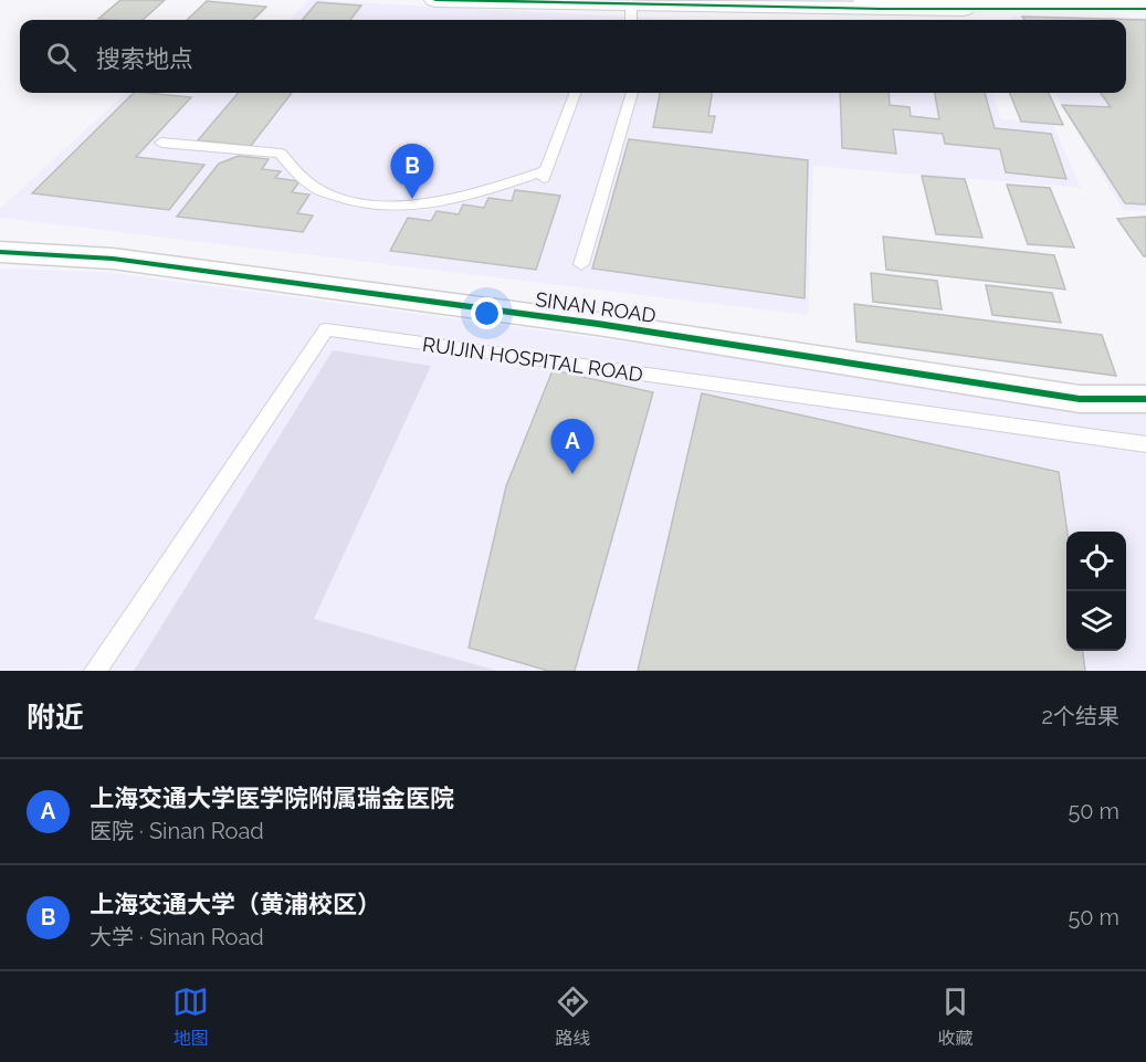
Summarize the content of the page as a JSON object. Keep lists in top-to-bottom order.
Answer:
{
  "streets": {
    "street": ["SINAN ROAD"],
    "lane": ["RUIJIN HOSPITAL ROAD"]
  },
  "page": {
    "search": "搜索地点",
    "pins": ["B", "A"],
    "heading": ["附近", "2个结果"],
    "list": [
      {
        "mark": "A",
        "name": "上海交通大学医学院附属瑞金医院",
        "note": "医院 · Sinan Road",
        "value": "50 m"
      },
      {
        "mark": "B",
        "name": "上海交通大学（黄浦校区）",
        "note": "大学 · Sinan Road",
        "value": "50 m"
      }
    ],
    "nav": ["地图", "路线", "收藏"]
  }
}
